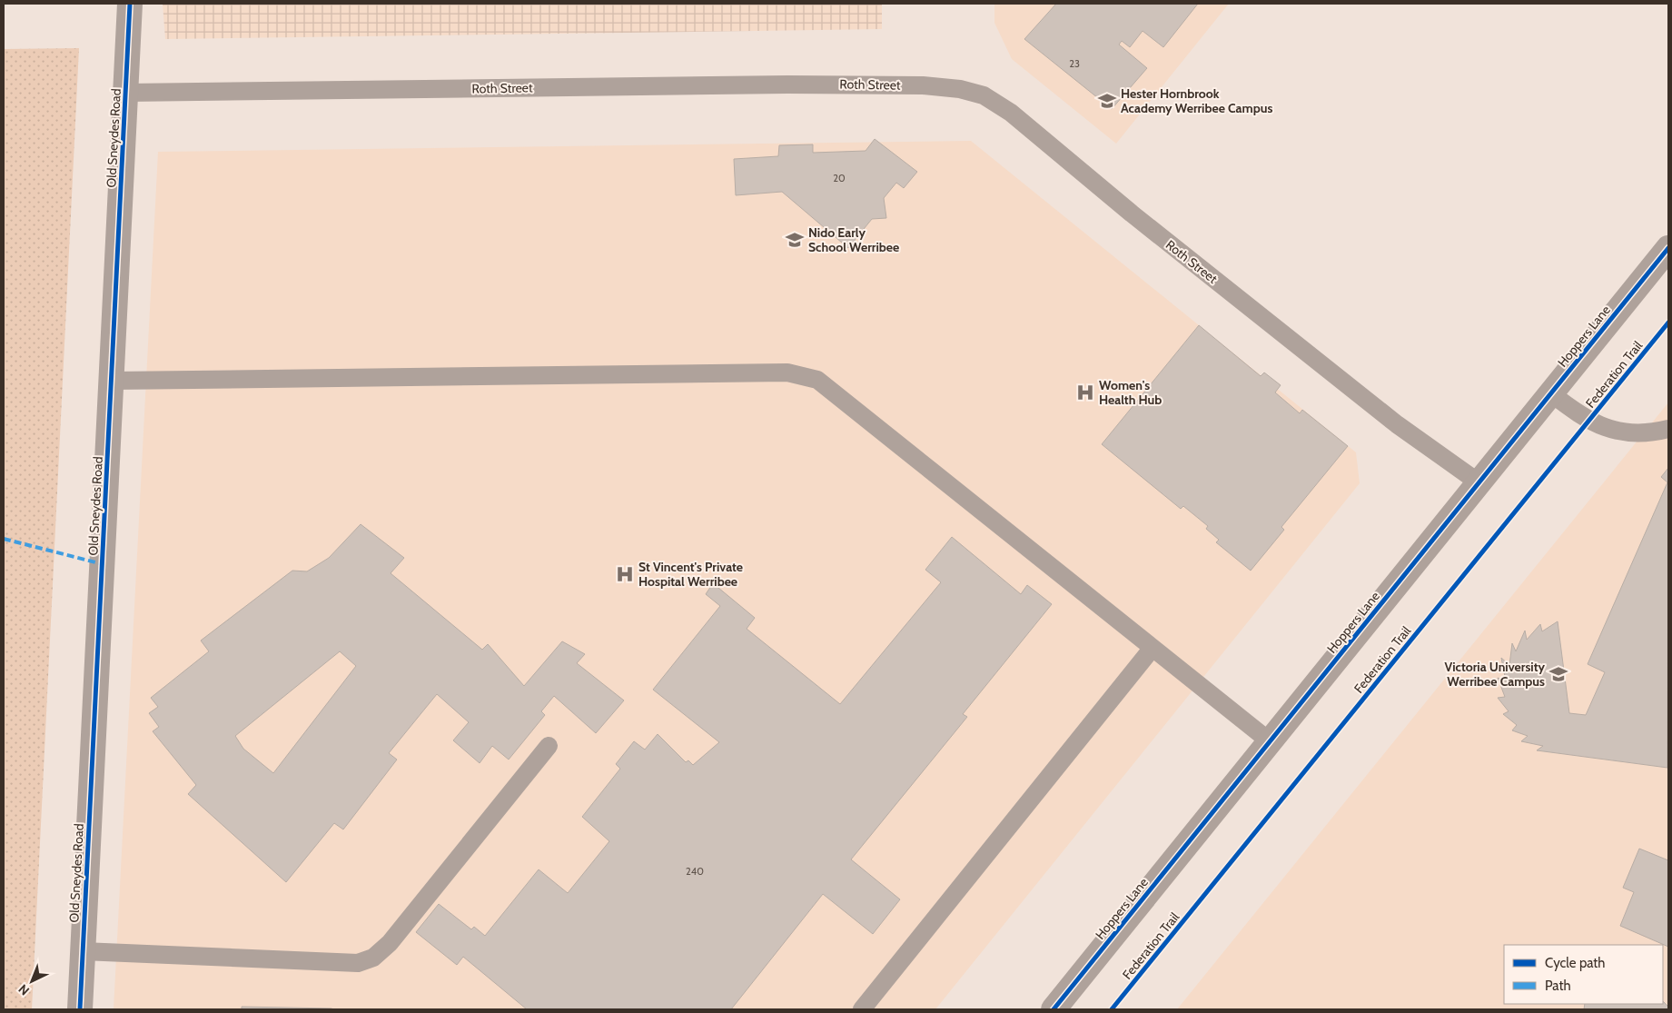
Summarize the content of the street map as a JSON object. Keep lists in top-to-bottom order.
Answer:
{
  "streets": {
    "street": ["Old Sneydes Road", "Hoppers Lane"],
    "lane": ["Roth Street"],
    "cycle path": ["Federation Trail"]
  },
  "crossings": [
    ["Roth Street", "Old Sneydes Road"],
    ["Roth Street", "Hoppers Lane"]
  ],
  "places": {
    "school or university": ["Hester Hornbrook Academy Werribee Campus", "Nido Early School Werribee", "Victoria University Werribee Campus"],
    "hospital": ["Women's Health Hub", "St Vincent's Private Hospital Werribee"]
  },
  "house_numbers": ["23", "20", "240"],
  "legend": ["Cycle path", "Path"],
  "north": "bottom left"
}
